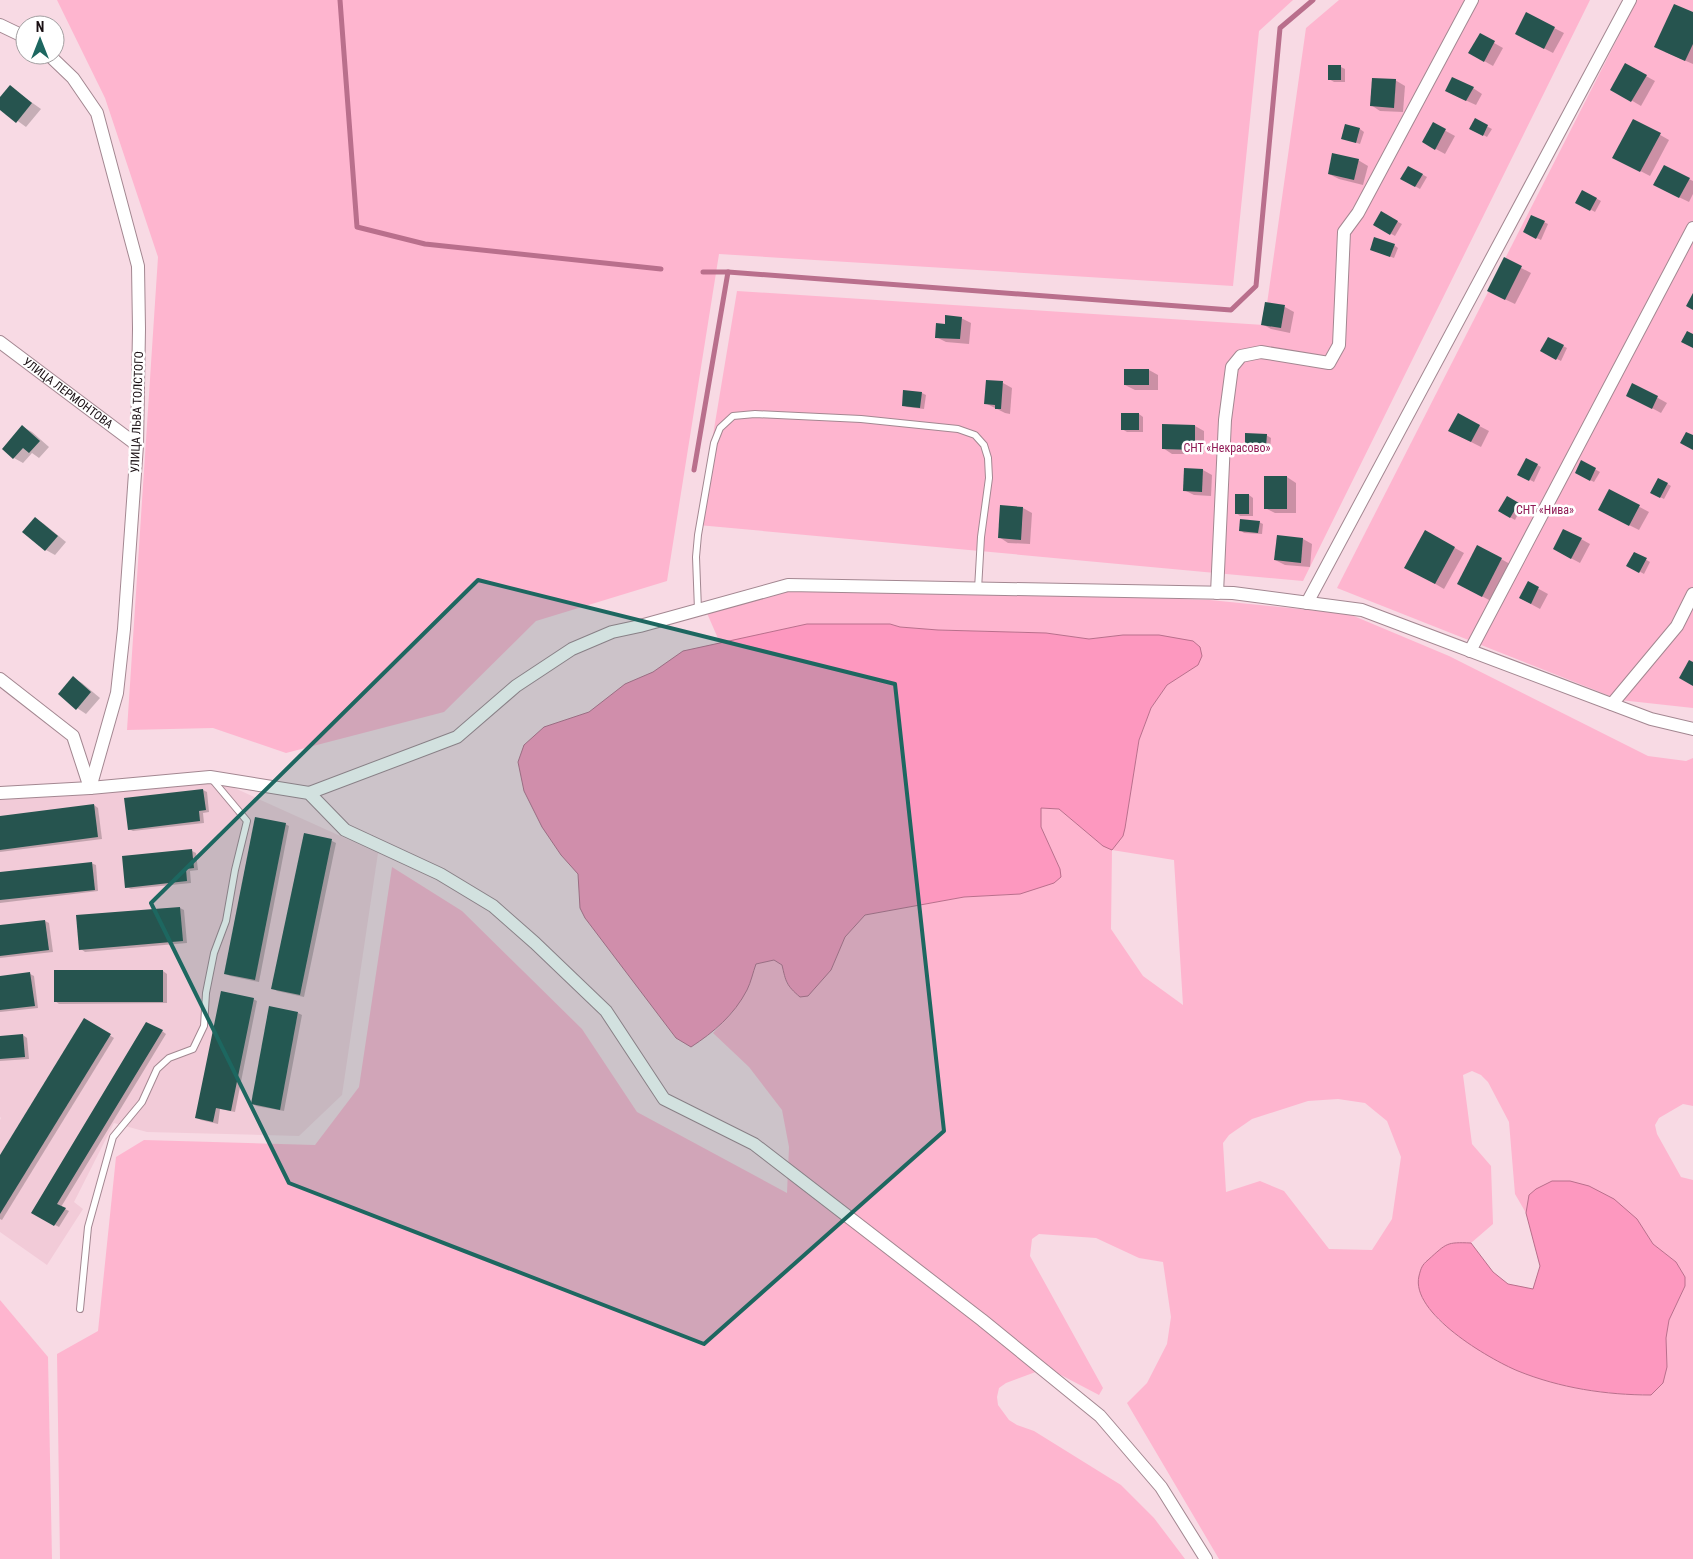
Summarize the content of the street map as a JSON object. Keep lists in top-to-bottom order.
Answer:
{
  "streets": {
    "street": ["УЛИЦА ЛЕРМОНТОВА", "УЛИЦА ЛЬВА ТОЛСТОГО"]
  },
  "crossings": [
    ["УЛИЦА ЛЕРМОНТОВА", "УЛИЦА ЛЬВА ТОЛСТОГО"]
  ],
  "parks": ["СНТ «Некрасово»", "СНТ «Нива»"],
  "north": "top"
}
